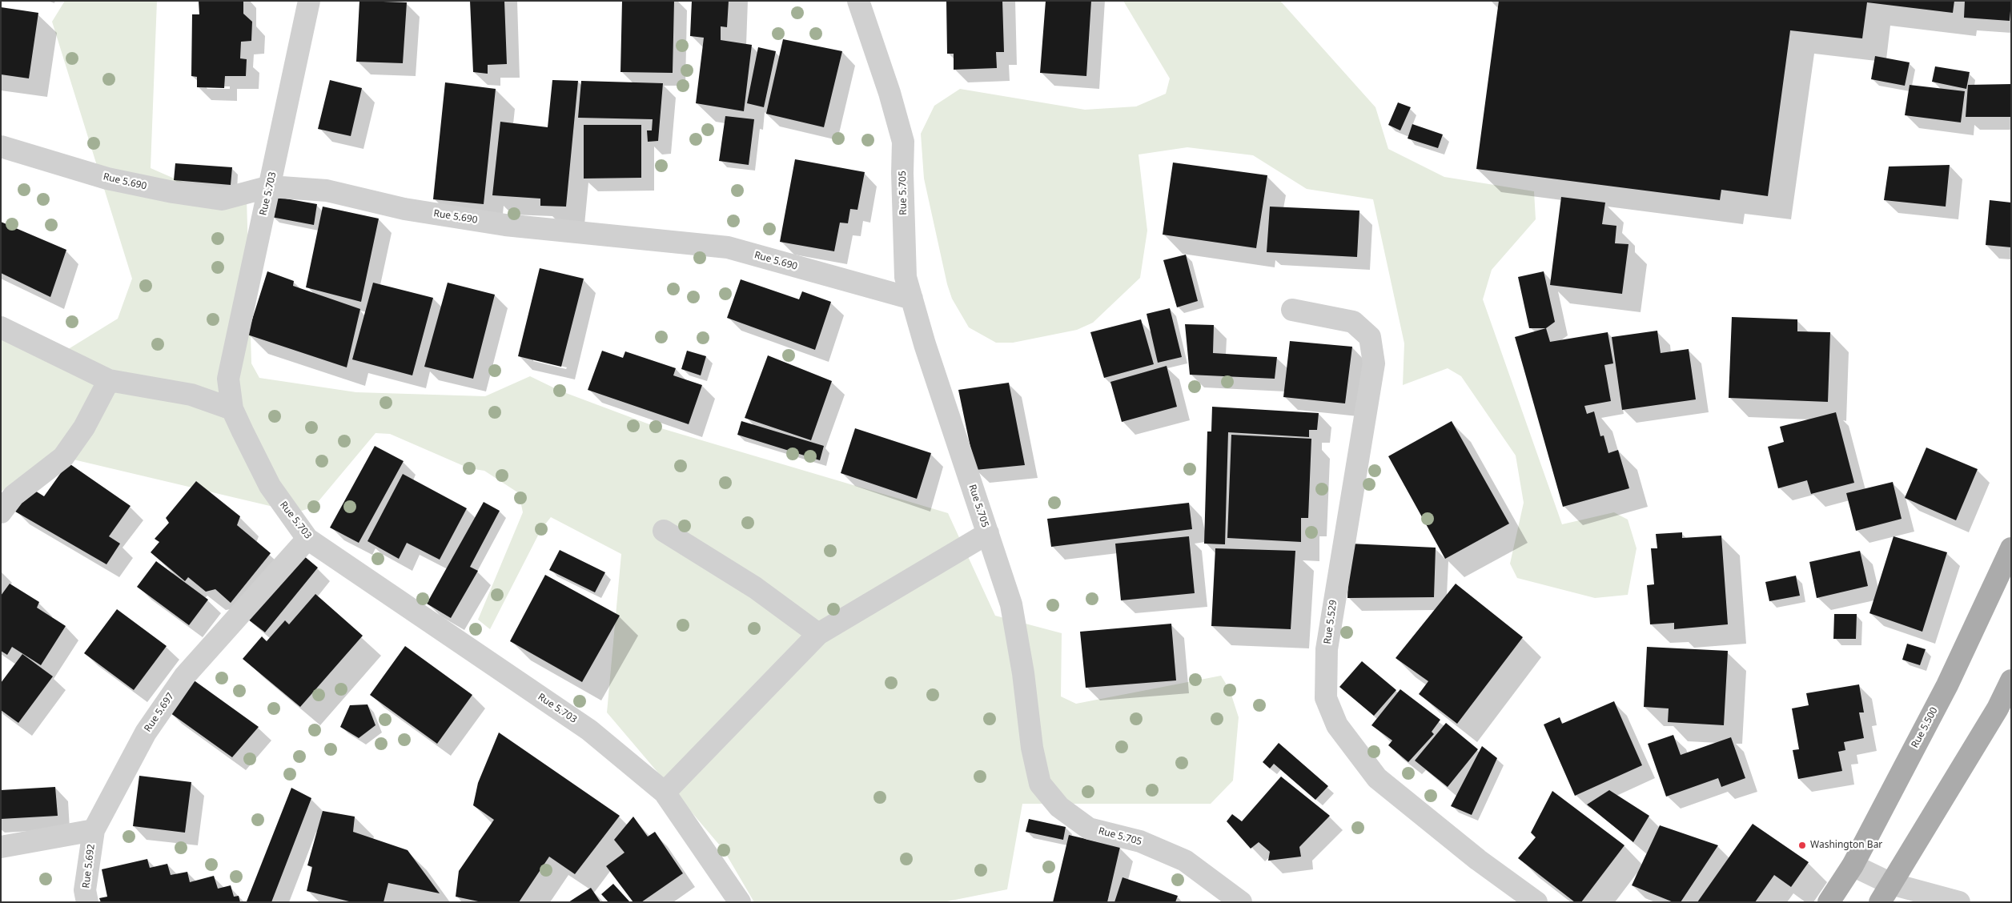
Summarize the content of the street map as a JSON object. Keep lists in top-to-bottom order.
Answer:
{
  "streets": {
    "main road": ["Rue 5.500"],
    "street": [
      "Rue 5.690",
      "Rue 5.705",
      "Rue 5.703",
      "Rue 5.529",
      "Rue 5.697",
      "Rue 5.692"
    ]
  },
  "crossings": [
    ["Rue 5.690", "Rue 5.705"],
    ["Rue 5.690", "Rue 5.703"],
    ["Rue 5.703", "Rue 5.697"],
    ["Rue 5.697", "Rue 5.692"]
  ],
  "places": ["Washington Bar"]
}
